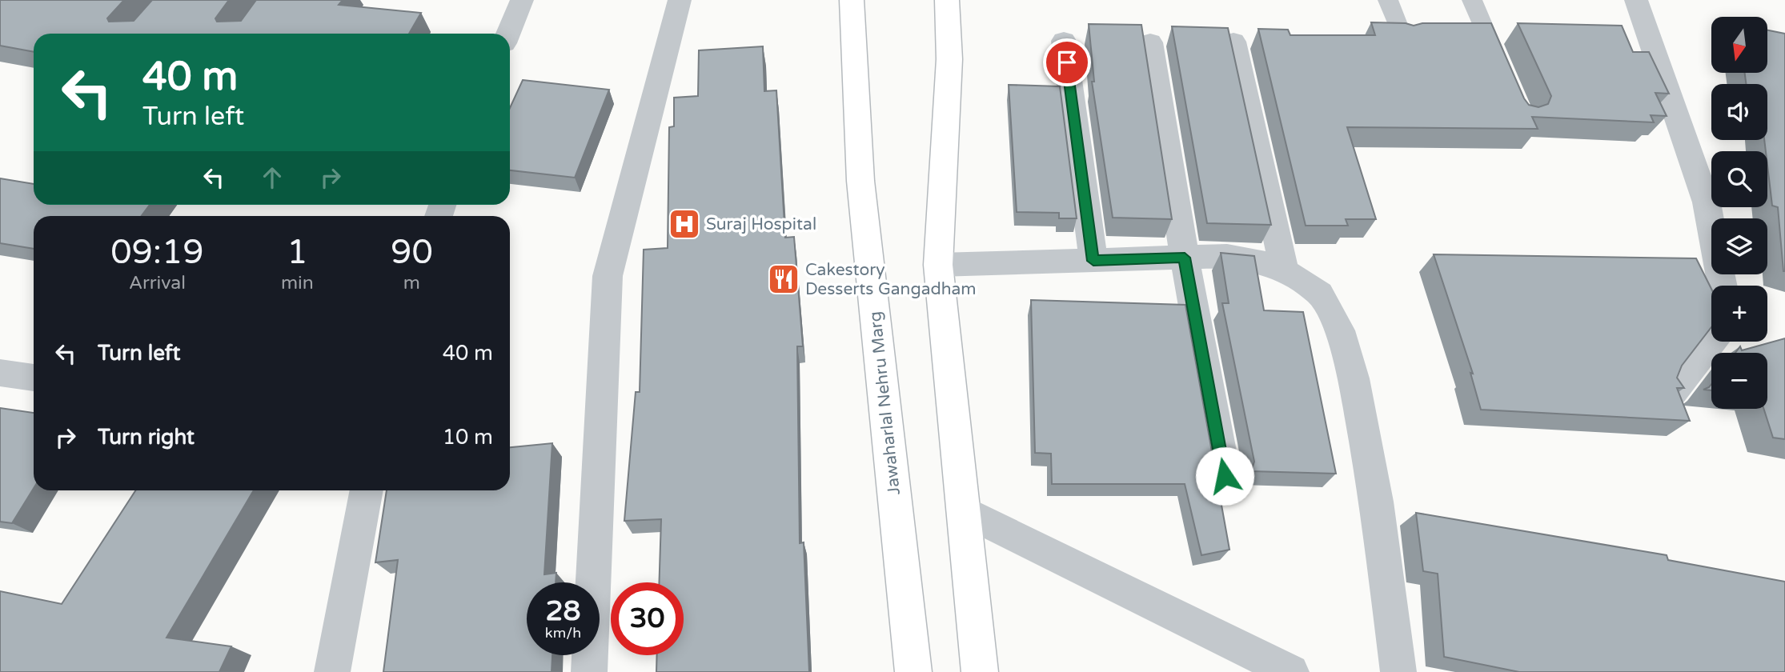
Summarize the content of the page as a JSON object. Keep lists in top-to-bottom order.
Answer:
{
  "streets": {
    "main road": ["Jawaharlal Nehru Marg"]
  },
  "places": {
    "hospital": ["Suraj Hospital"],
    "restaurant": ["Cakestory Desserts Gangadham"]
  },
  "north": "bottom",
  "page": {
    "map_buttons": ["+", "−"],
    "turn": ["40 m", "Turn left"],
    "eta": [
      "09:19",
      "Arrival",
      "1",
      "min",
      "90",
      "m"
    ],
    "list": [
      {
        "name": "Turn left",
        "value": "40 m"
      },
      {
        "name": "Turn right",
        "value": "10 m"
      }
    ],
    "speed": "28 km/h",
    "limit": "30"
  }
}
